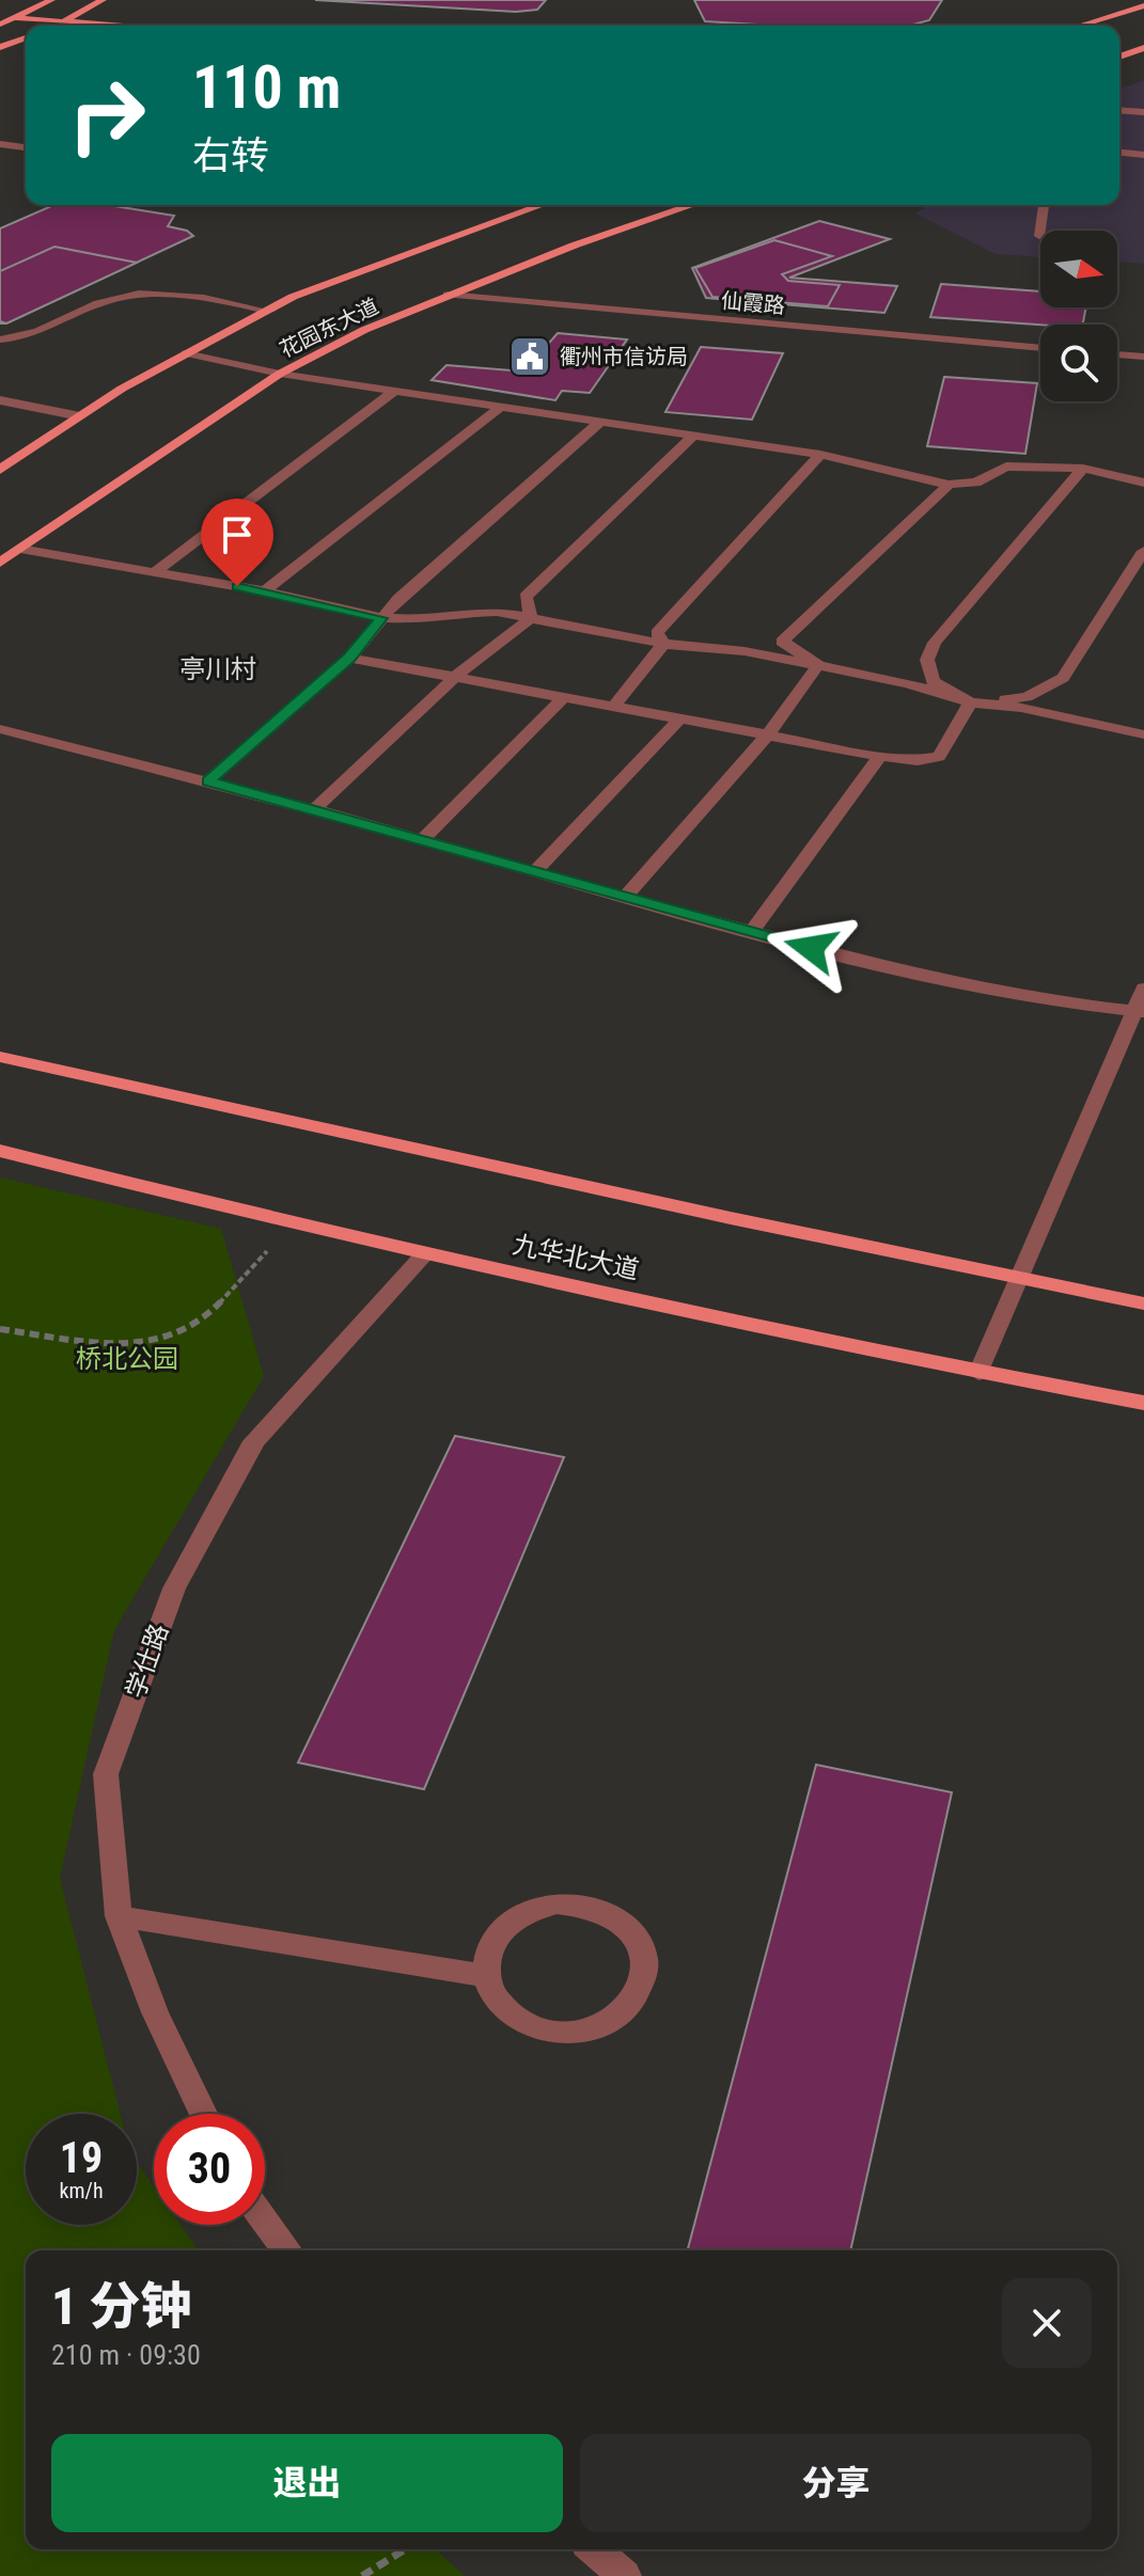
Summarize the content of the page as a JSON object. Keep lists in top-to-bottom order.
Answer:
{
  "streets": {
    "main road": ["花园东大道", "九华北大道"],
    "street": ["仙霞路", "学仕路"]
  },
  "crossings": [
    ["仙霞路", "花园东大道"],
    ["九华北大道", "学仕路"]
  ],
  "districts": ["亭川村"],
  "parks": ["桥北公园"],
  "places": {
    "public building": ["衢州市信访局"]
  },
  "north": "right",
  "page": {
    "turn": ["110 m", "右转"],
    "speed": "19 km/h",
    "limit": "30",
    "heading": ["1 分钟", "210 m · 09:30"],
    "buttons": ["退出", "分享"]
  }
}
